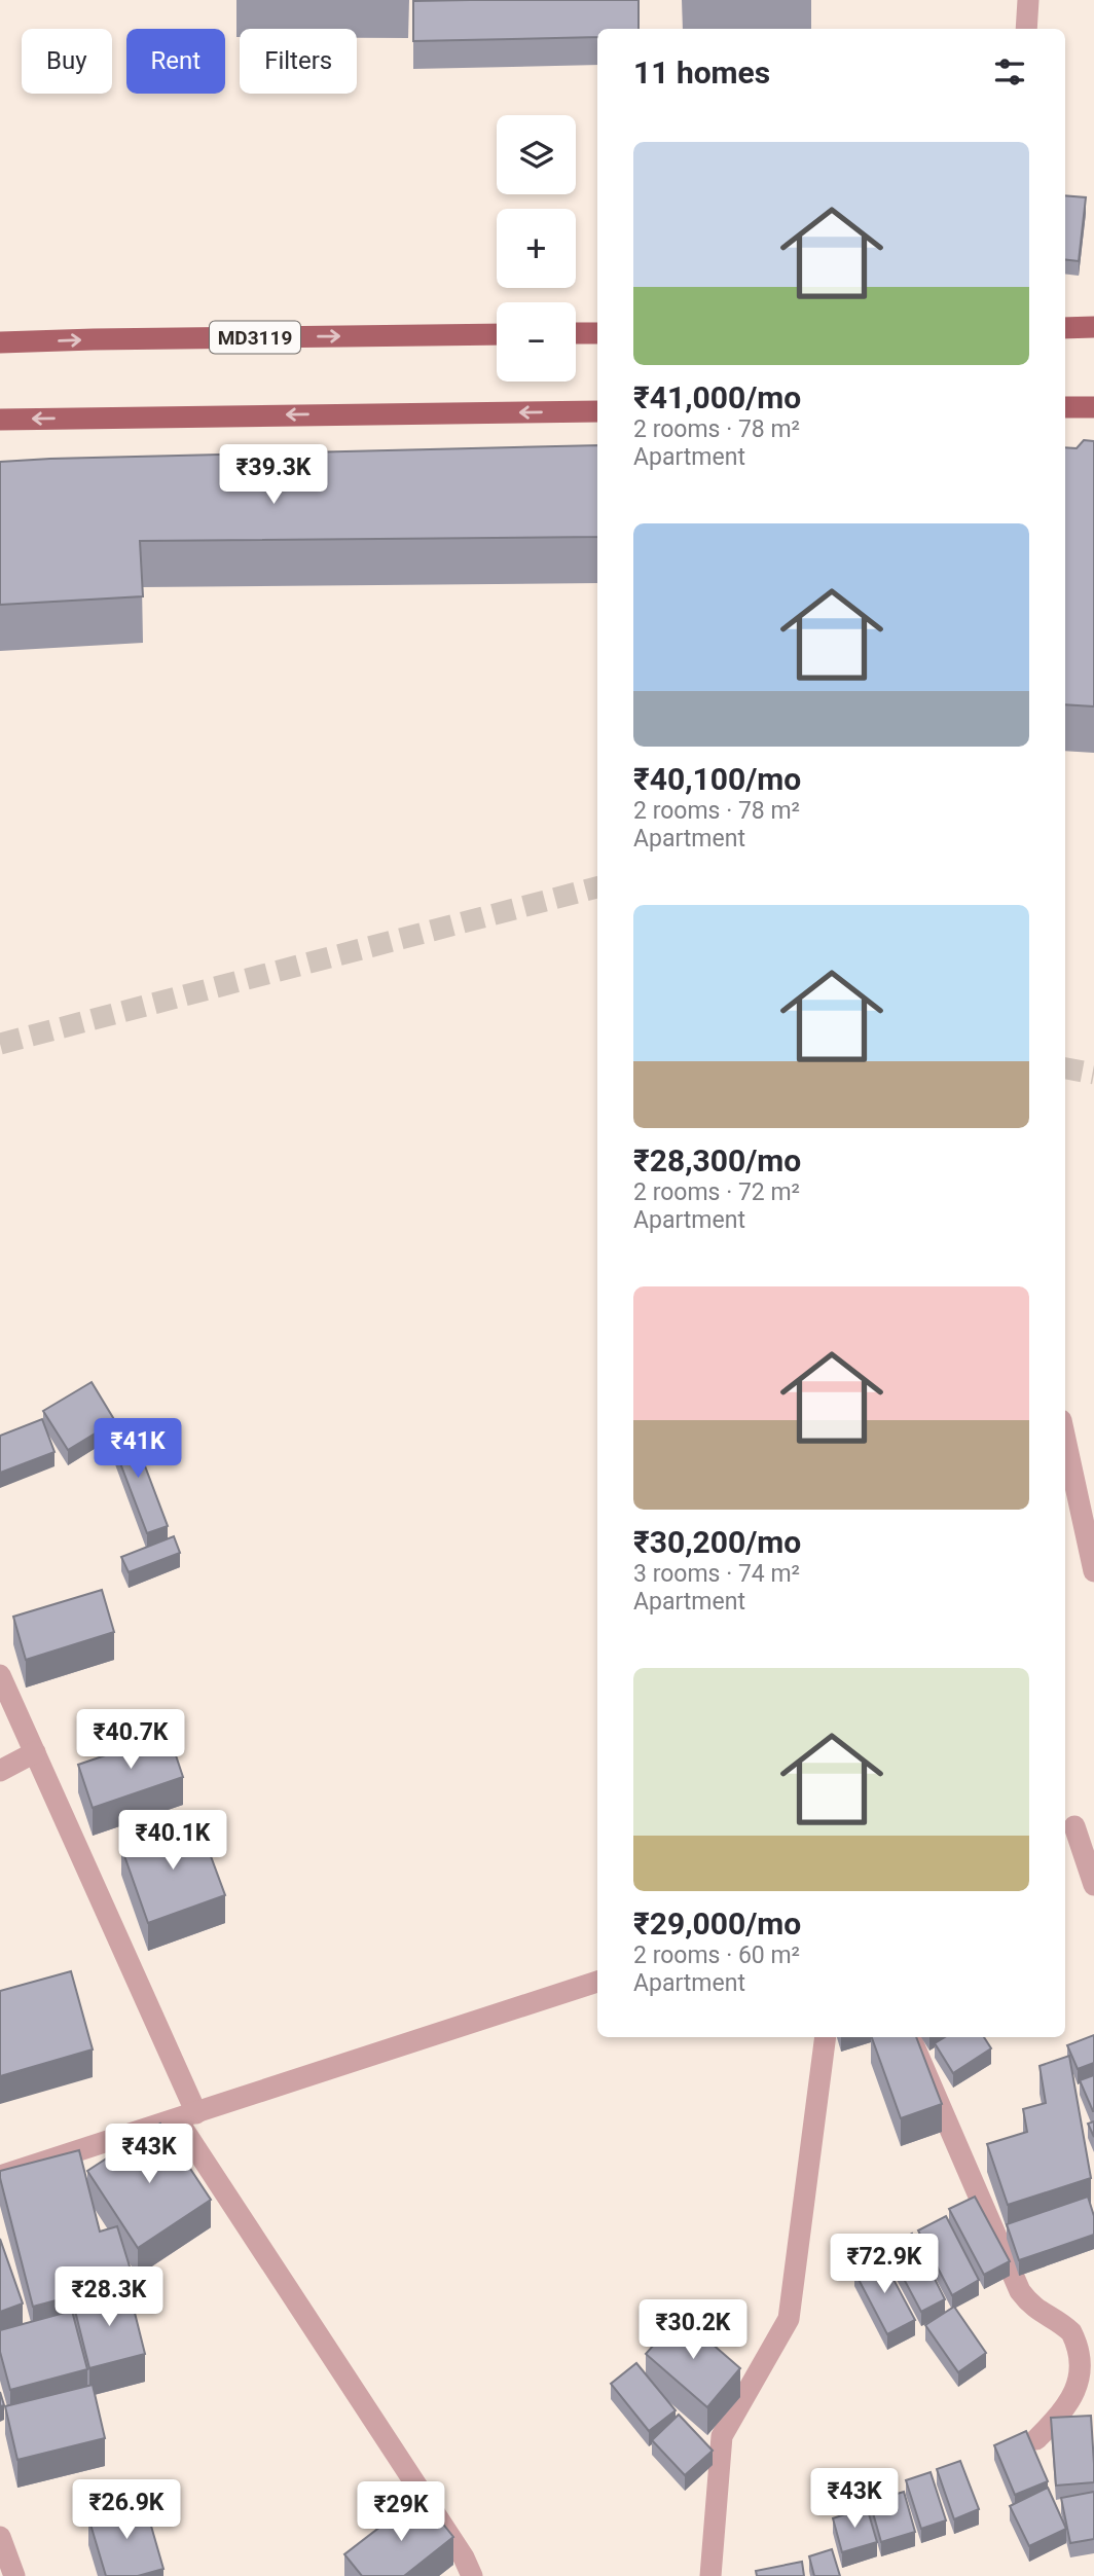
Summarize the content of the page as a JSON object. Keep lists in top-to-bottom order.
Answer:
{
  "streets": {
    "main road": ["MD3119"]
  },
  "page": {
    "chip": ["Buy", "Rent", "Filters"],
    "heading": "11 homes",
    "map_buttons": ["+", "−"],
    "list": [
      {
        "name": "₹41,000/mo",
        "note": "2 rooms · 78 m² · Apartment"
      },
      {
        "name": "₹40,100/mo",
        "note": "2 rooms · 78 m² · Apartment"
      },
      {
        "name": "₹28,300/mo",
        "note": "2 rooms · 72 m² · Apartment"
      },
      {
        "name": "₹30,200/mo",
        "note": "3 rooms · 74 m² · Apartment"
      },
      {
        "name": "₹29,000/mo",
        "note": "2 rooms · 60 m² · Apartment"
      }
    ],
    "price": [
      "₹39.3K",
      "₹41K",
      "₹40.7K",
      "₹40.1K",
      "₹43K",
      "₹72.9K",
      "₹28.3K",
      "₹30.2K",
      "₹43K",
      "₹26.9K",
      "₹29K"
    ]
  }
}
